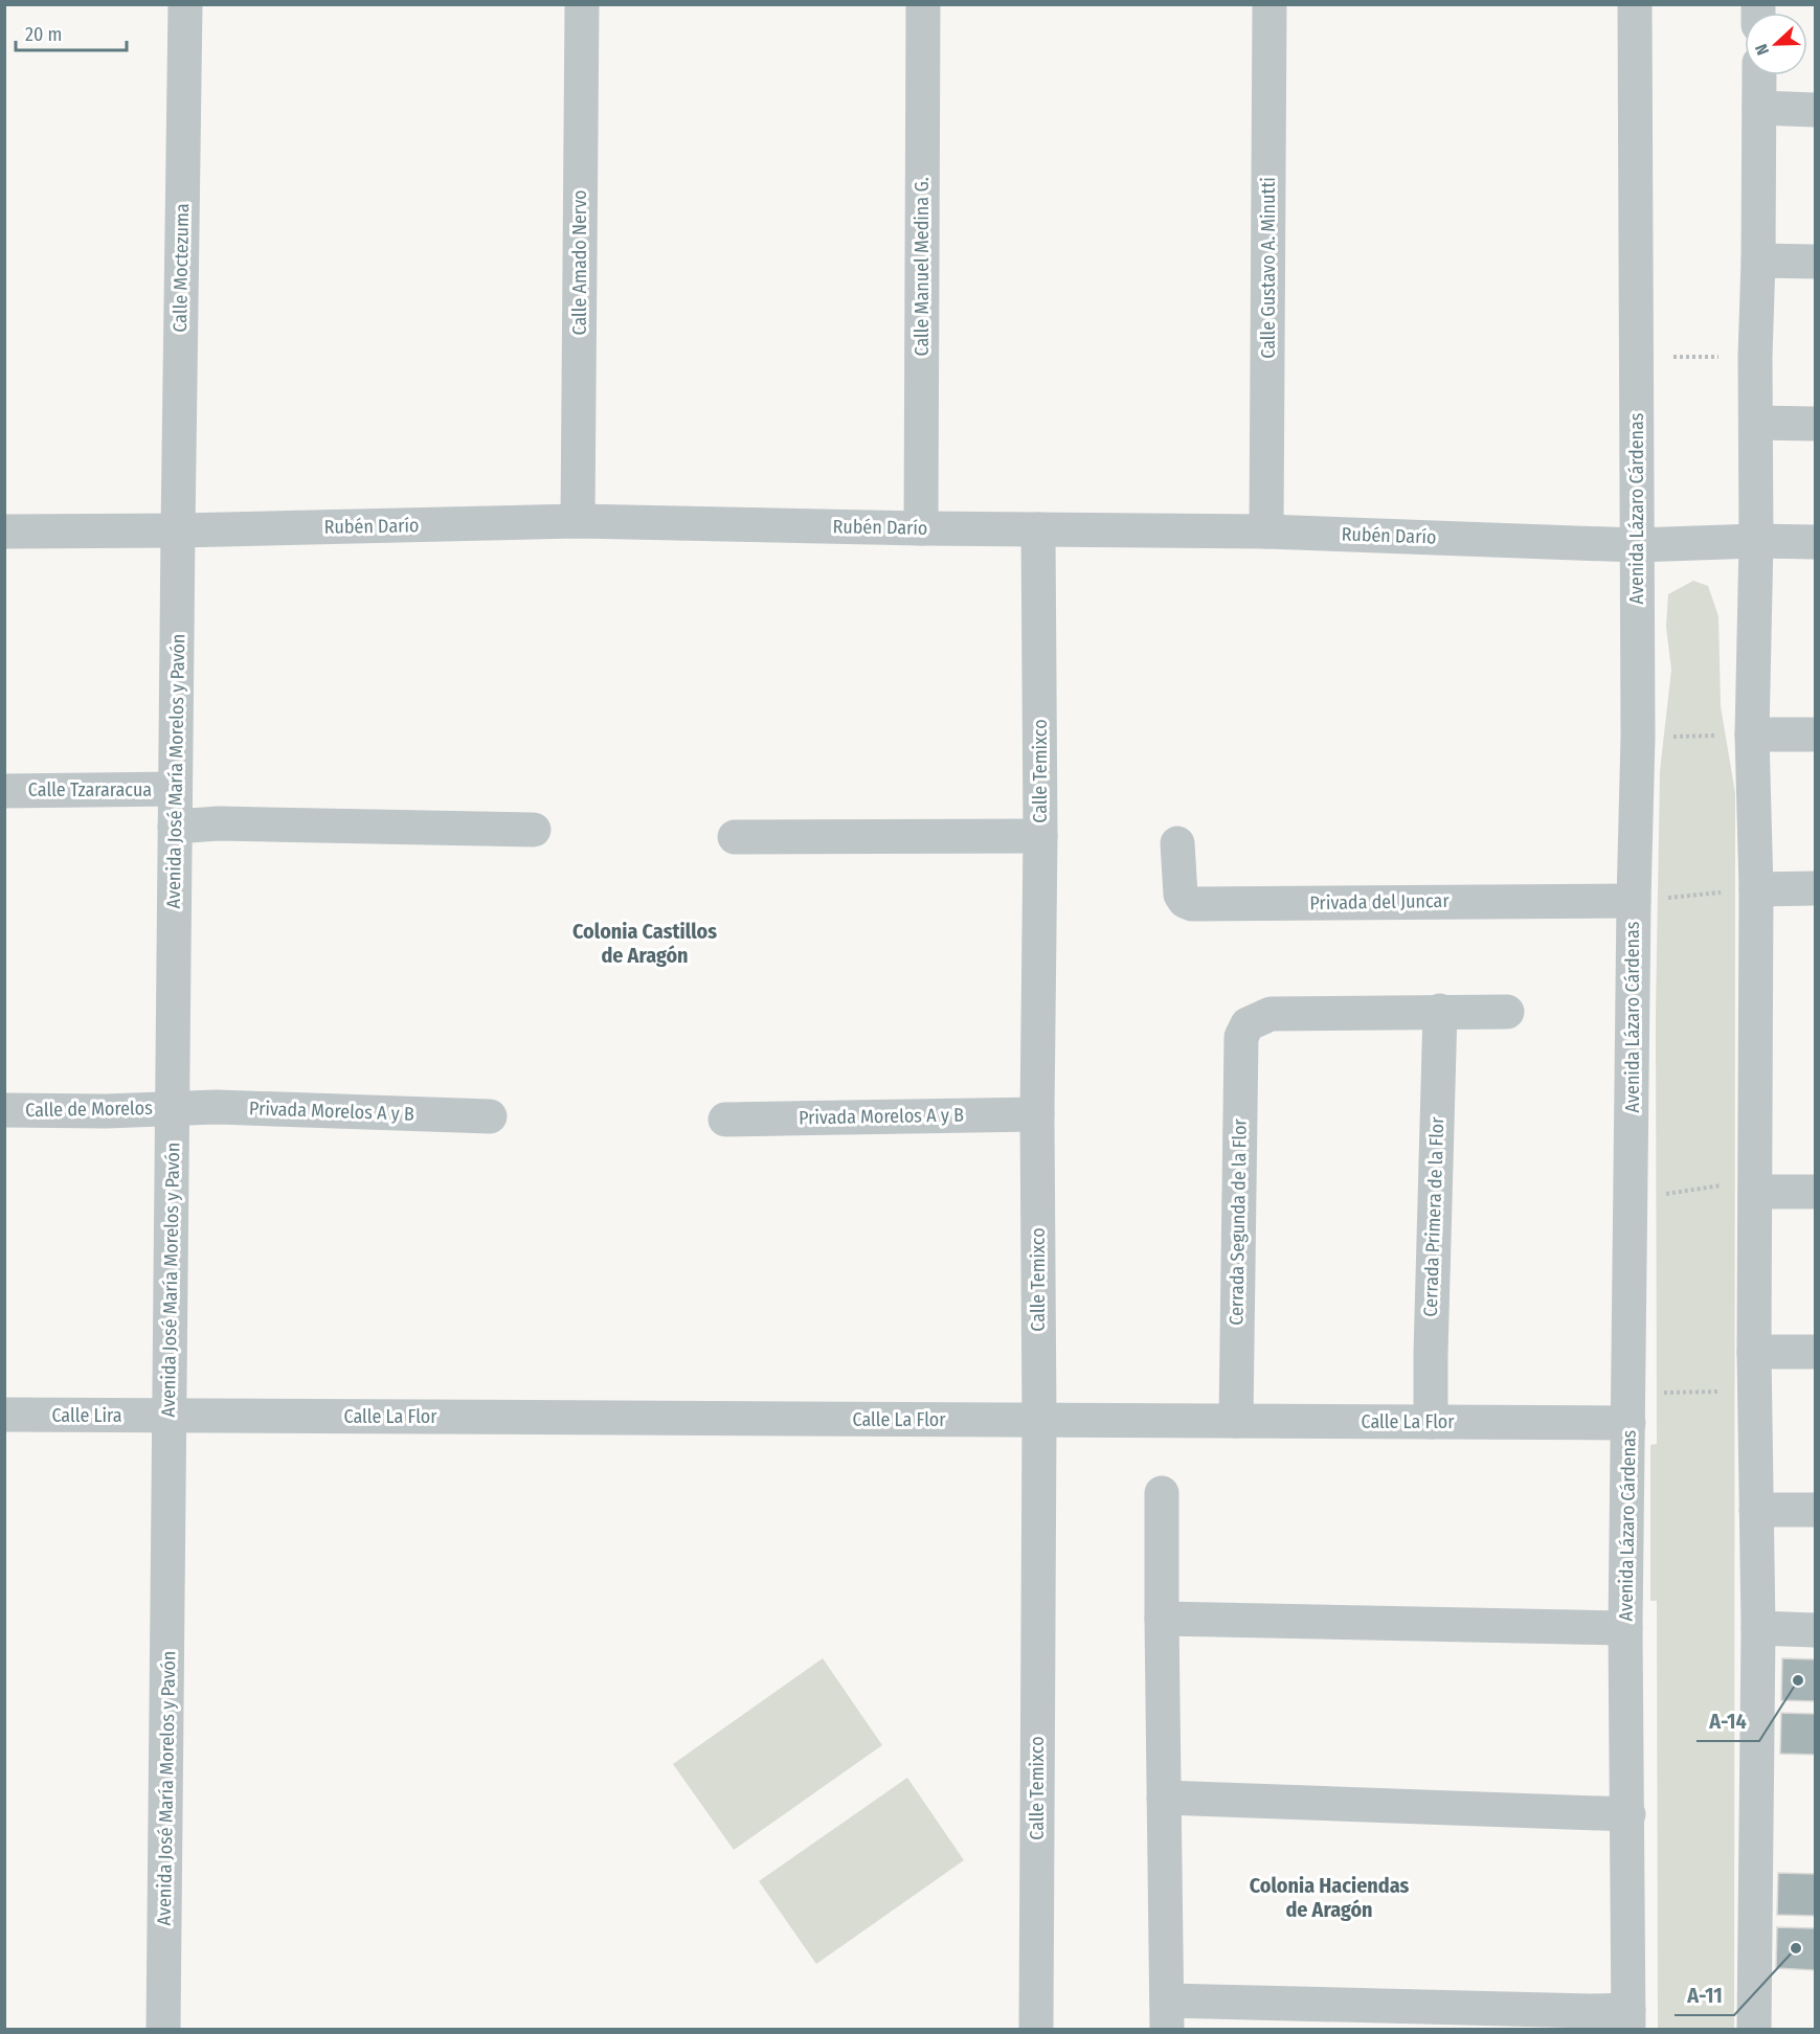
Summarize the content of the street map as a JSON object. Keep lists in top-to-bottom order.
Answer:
{
  "streets": {
    "street": [
      "Calle Amado Nervo",
      "Calle Manuel Medina G.",
      "Calle Moctezuma",
      "Calle Gustavo A. Minutti",
      "Avenida Lázaro Cárdenas",
      "Rubén Darío",
      "Avenida José María Morelos y Pavón",
      "Calle Temixco",
      "Calle Tzararacua",
      "Privada del Juncar",
      "Calle de Morelos",
      "Privada Morelos A y B",
      "Cerrada Primera de la Flor",
      "Cerrada Segunda de la Flor",
      "Calle Lira",
      "Calle La Flor"
    ]
  },
  "crossings": [
    ["Calle Amado Nervo", "Rubén Darío"],
    ["Calle Manuel Medina G.", "Rubén Darío"],
    ["Calle Moctezuma", "Rubén Darío"],
    ["Calle Moctezuma", "Avenida José María Morelos y Pavón"],
    ["Calle Gustavo A. Minutti", "Rubén Darío"],
    ["Avenida Lázaro Cárdenas", "Rubén Darío"],
    ["Avenida Lázaro Cárdenas", "Privada del Juncar"],
    ["Avenida Lázaro Cárdenas", "Calle La Flor"],
    ["Rubén Darío", "Avenida José María Morelos y Pavón"],
    ["Rubén Darío", "Calle Temixco"],
    ["Avenida José María Morelos y Pavón", "Calle Tzararacua"],
    ["Avenida José María Morelos y Pavón", "Calle de Morelos"],
    ["Avenida José María Morelos y Pavón", "Privada Morelos A y B"],
    ["Avenida José María Morelos y Pavón", "Calle Lira"],
    ["Avenida José María Morelos y Pavón", "Calle La Flor"],
    ["Calle Temixco", "Privada Morelos A y B"],
    ["Calle Temixco", "Calle La Flor"],
    ["Calle de Morelos", "Privada Morelos A y B"],
    ["Cerrada Primera de la Flor", "Cerrada Segunda de la Flor"],
    ["Cerrada Primera de la Flor", "Calle La Flor"],
    ["Cerrada Segunda de la Flor", "Calle La Flor"],
    ["Calle Lira", "Calle La Flor"]
  ],
  "districts": ["Colonia Castillos de Aragón", "Colonia Haciendas de Aragón"],
  "places": ["A-14", "A-11"],
  "scale_bar": "20 m",
  "north": "left"
}
